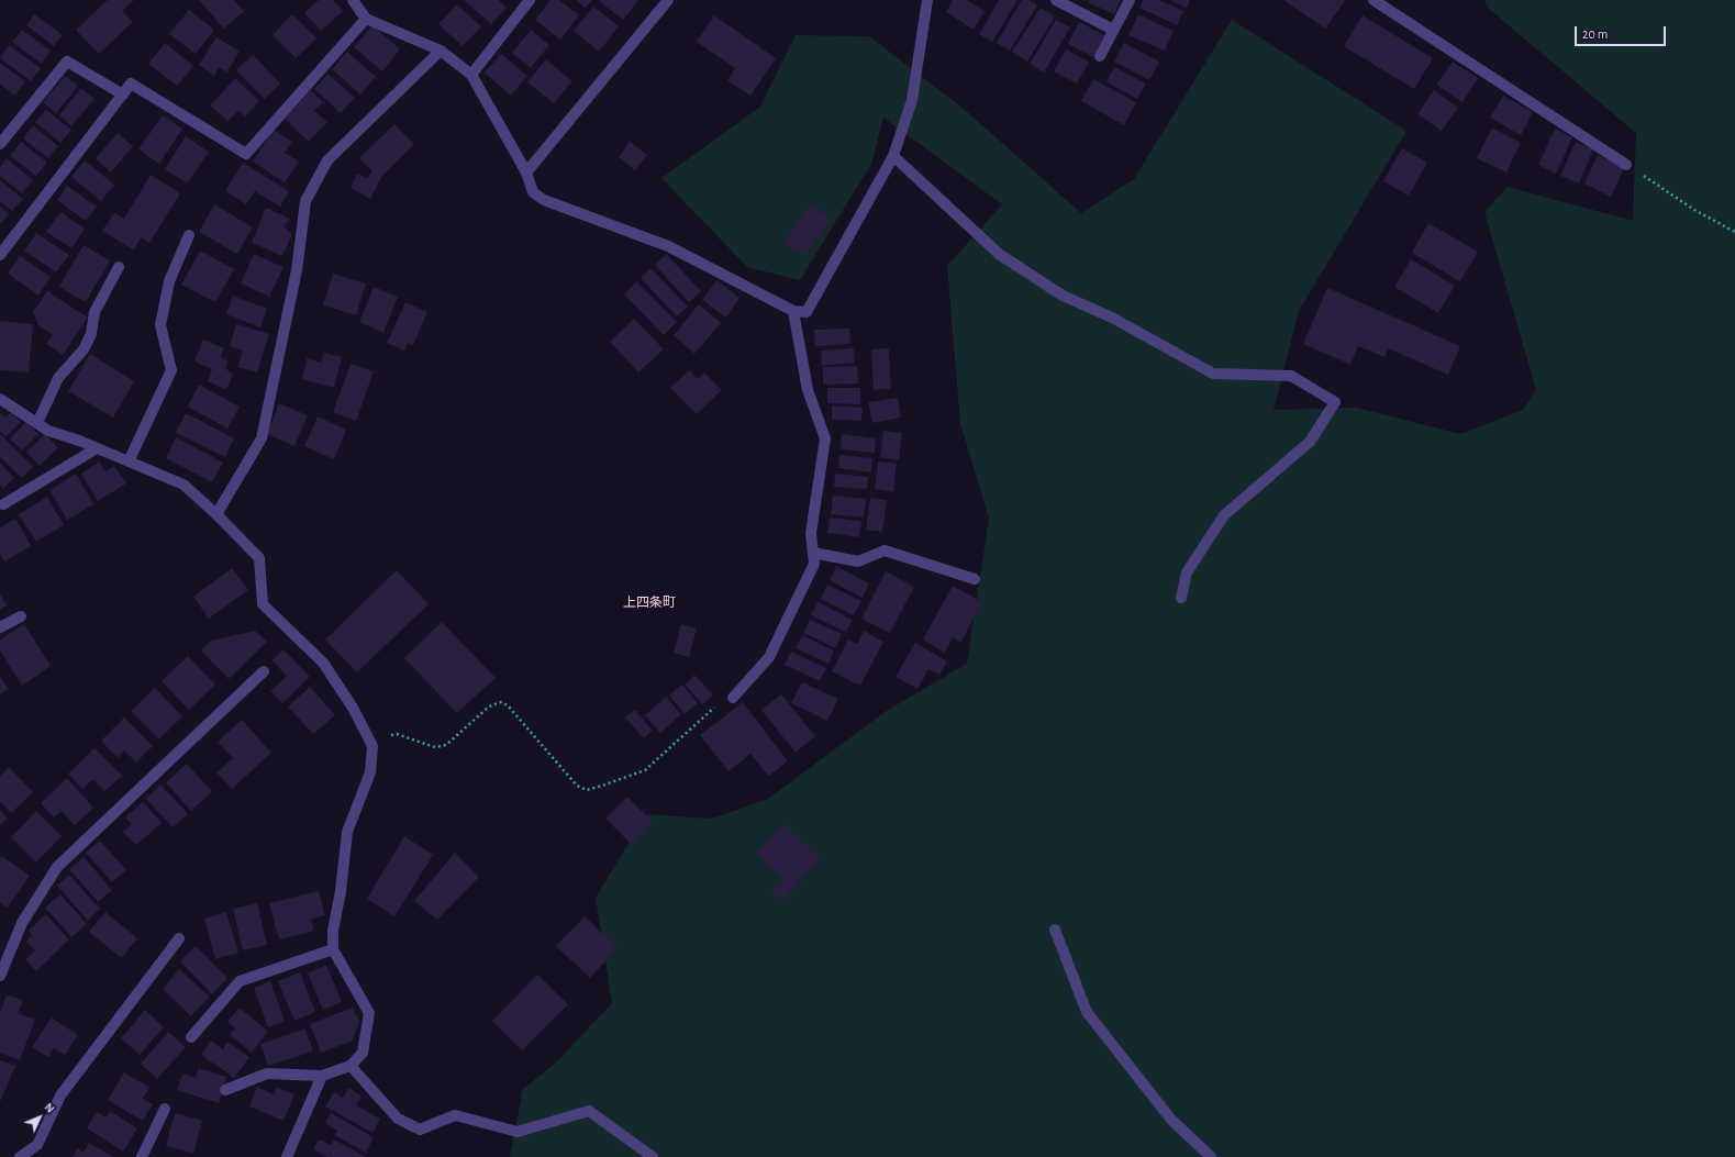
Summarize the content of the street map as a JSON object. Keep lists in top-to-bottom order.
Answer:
{
  "districts": ["上四条町"],
  "scale_bar": "20 m",
  "north": "top right"
}
